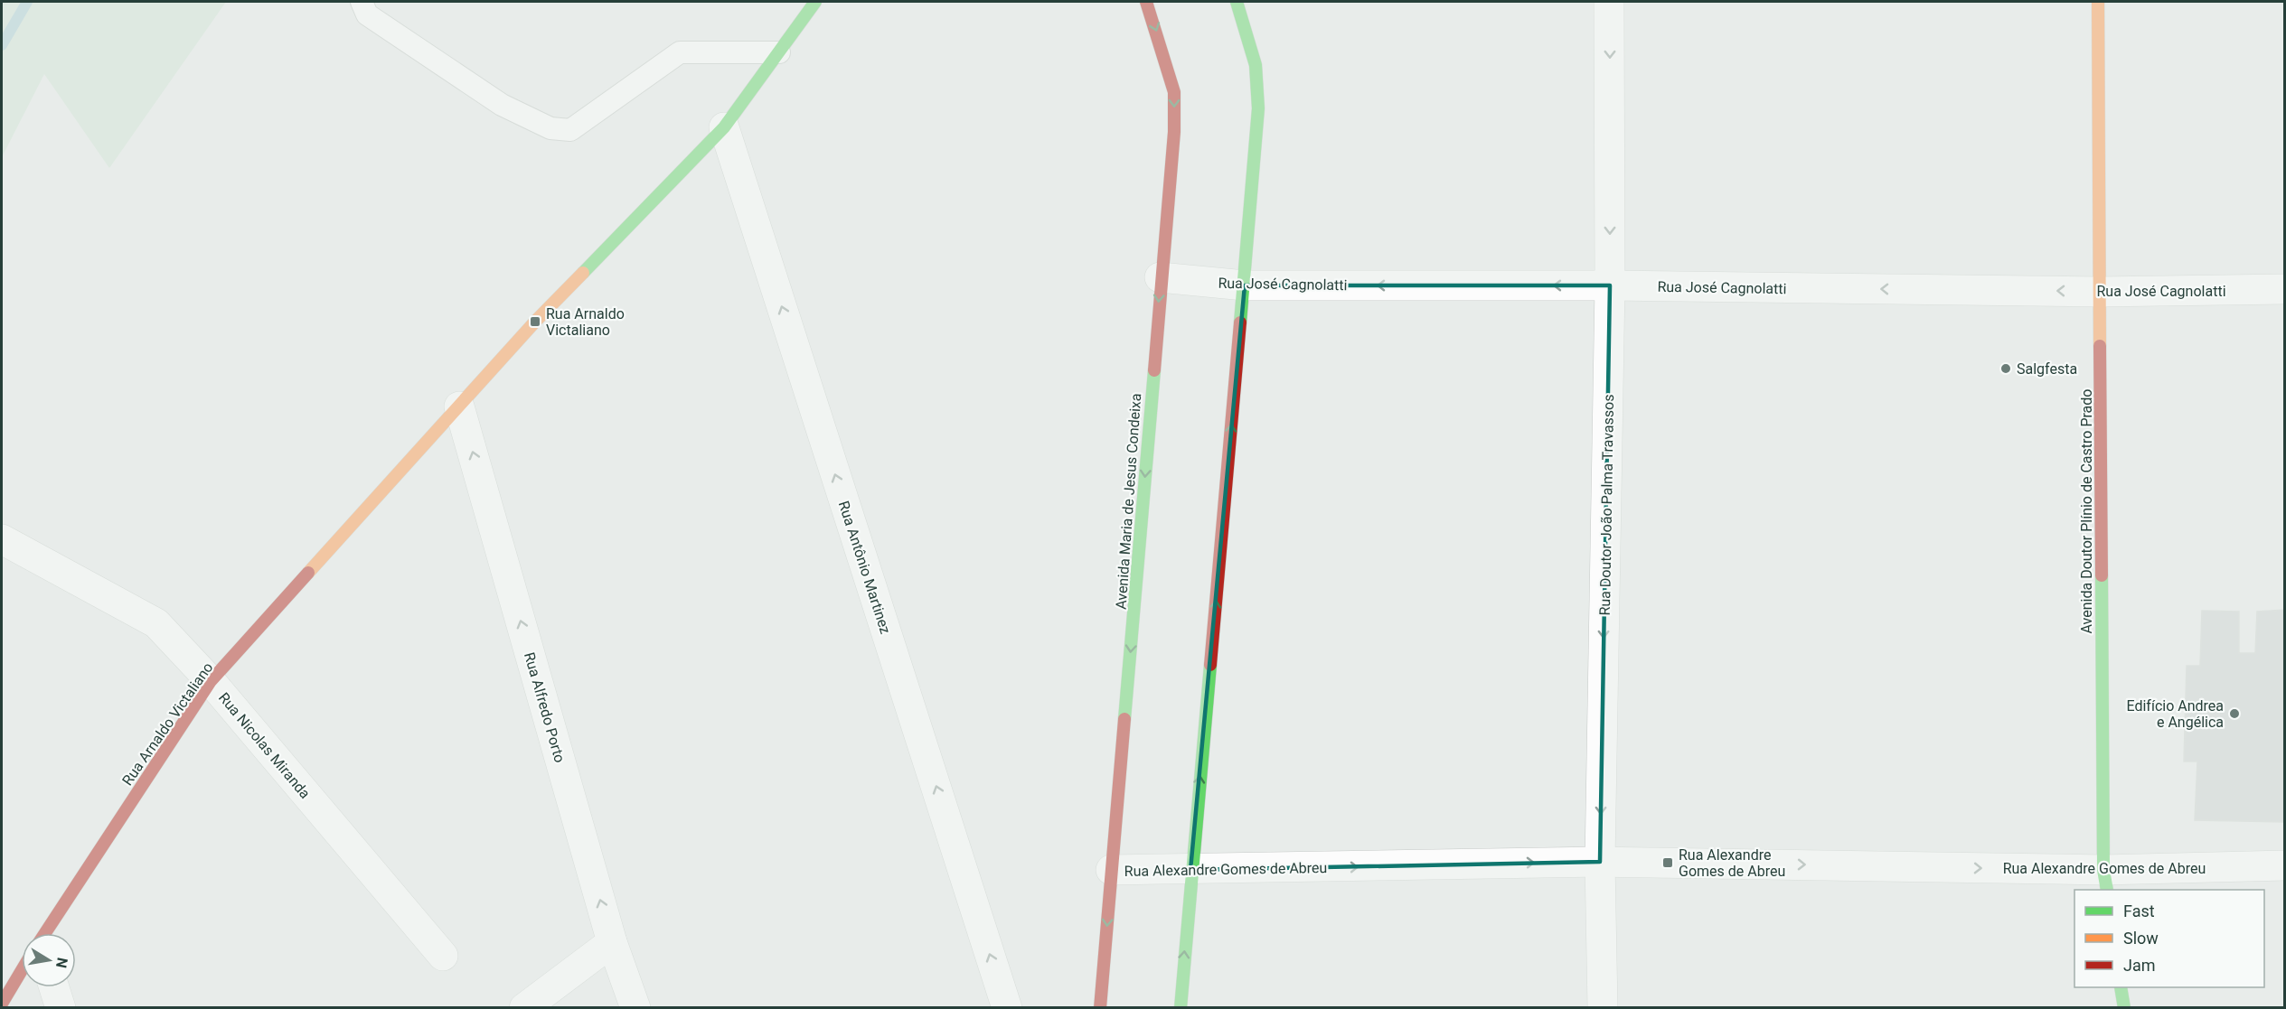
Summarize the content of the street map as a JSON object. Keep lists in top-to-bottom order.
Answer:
{
  "streets": {
    "street": [
      "Rua José Cagnolatti",
      "Avenida Maria de Jesus Condeixa",
      "Rua Doutor João Palma Travassos",
      "Avenida Doutor Plínio de Castro Prado",
      "Rua Antônio Martinez",
      "Rua Alfredo Porto",
      "Rua Arnaldo Victaliano",
      "Rua Nicolas Miranda",
      "Rua Alexandre Gomes de Abreu"
    ]
  },
  "crossings": [
    ["Rua José Cagnolatti", "Avenida Maria de Jesus Condeixa"],
    ["Rua José Cagnolatti", "Rua Doutor João Palma Travassos"],
    ["Rua José Cagnolatti", "Avenida Doutor Plínio de Castro Prado"],
    ["Avenida Maria de Jesus Condeixa", "Rua Alexandre Gomes de Abreu"],
    ["Rua Doutor João Palma Travassos", "Rua Alexandre Gomes de Abreu"],
    ["Avenida Doutor Plínio de Castro Prado", "Rua Alexandre Gomes de Abreu"],
    ["Rua Antônio Martinez", "Rua Arnaldo Victaliano"],
    ["Rua Alfredo Porto", "Rua Arnaldo Victaliano"],
    ["Rua Arnaldo Victaliano", "Rua Nicolas Miranda"]
  ],
  "one_way": [
    "Rua José Cagnolatti",
    "Rua Doutor João Palma Travassos",
    "Rua Antônio Martinez",
    "Rua Alfredo Porto",
    "Rua Alexandre Gomes de Abreu"
  ],
  "places": {
    "transit": ["Rua Arnaldo Victaliano", "Rua Alexandre Gomes de Abreu"],
    "other": ["Salgfesta", "Edifício Andrea e Angélica"]
  },
  "legend": ["Fast", "Slow", "Jam"],
  "north": "right"
}
